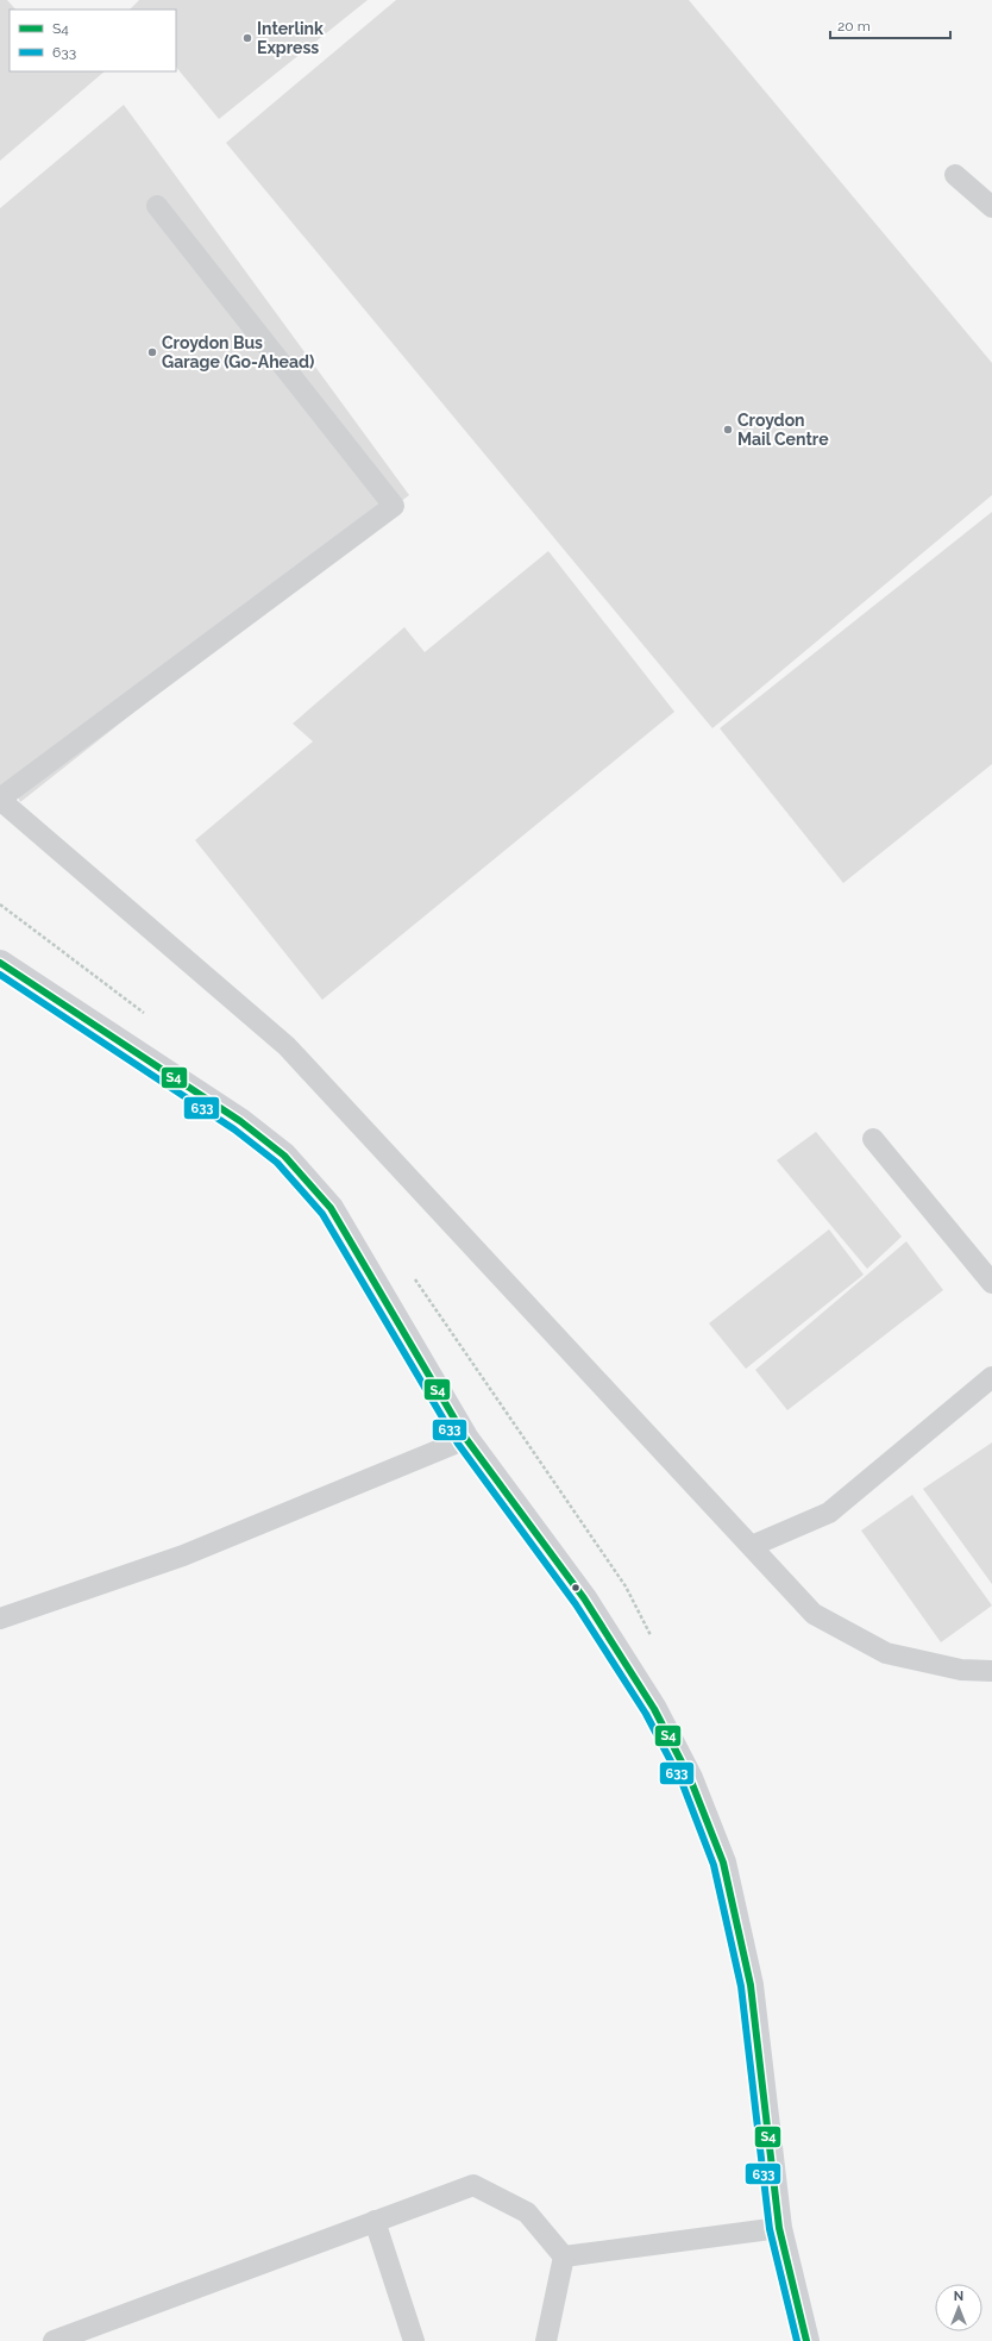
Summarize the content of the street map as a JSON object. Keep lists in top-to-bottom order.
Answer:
{
  "places": ["Interlink Express", "Croydon Bus Garage (Go-Ahead)", "Croydon Mail Centre"],
  "lines": ["transit line S4", "transit line 633"],
  "legend": ["S4", "633"],
  "scale_bar": "20 m",
  "north": "top"
}
